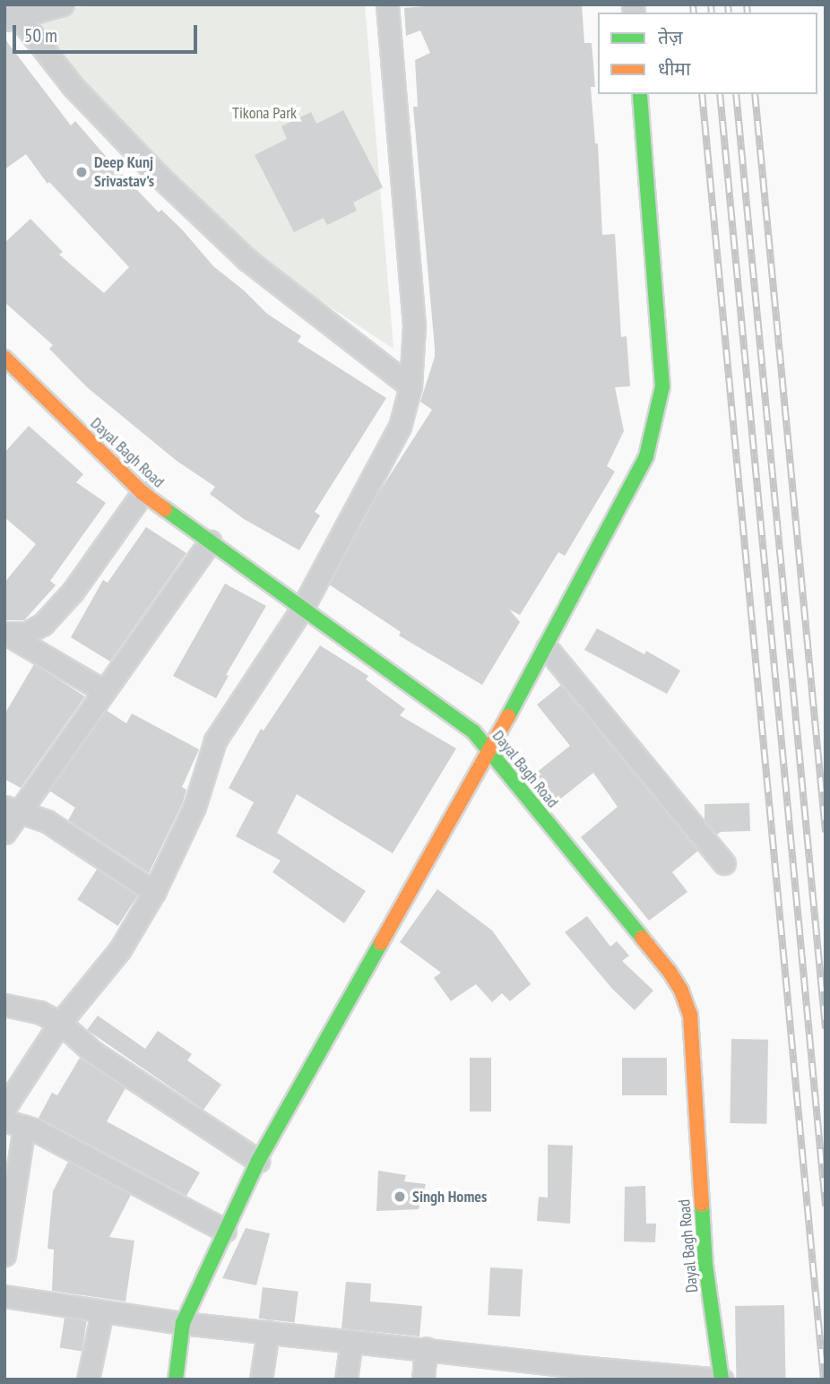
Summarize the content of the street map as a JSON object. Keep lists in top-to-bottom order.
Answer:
{
  "streets": {
    "street": ["Dayal Bagh Road"]
  },
  "parks": ["Tikona Park"],
  "places": ["Deep Kunj Srivastav's", "Singh Homes"],
  "legend": ["तेज़", "धीमा"],
  "scale_bar": "50 m"
}
